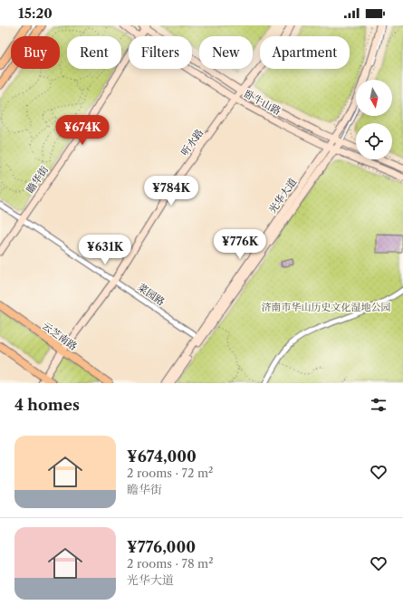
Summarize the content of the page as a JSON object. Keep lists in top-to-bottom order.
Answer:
{
  "streets": {
    "main road": [
      "卧牛山路",
      "听水路",
      "瞻华街",
      "光华大道",
      "云芝南路"
    ],
    "street": ["菜园路"]
  },
  "crossings": [
    ["卧牛山路", "听水路"],
    ["卧牛山路", "瞻华街"],
    ["卧牛山路", "光华大道"],
    ["听水路", "菜园路"],
    ["听水路", "云芝南路"],
    ["瞻华街", "菜园路"],
    ["光华大道", "菜园路"]
  ],
  "parks": ["济南市华山历史文化湿地公园"],
  "north": "bottom",
  "page": {
    "status": "15:20",
    "chip": [
      "Buy",
      "Rent",
      "Filters",
      "New",
      "Apartment"
    ],
    "price": [
      "¥674K",
      "¥784K",
      "¥776K",
      "¥631K"
    ],
    "heading": "4 homes",
    "list": [
      {
        "name": "¥674,000",
        "note": "2 rooms · 72 m² · 瞻华街"
      },
      {
        "name": "¥776,000",
        "note": "2 rooms · 78 m² · 光华大道"
      }
    ]
  }
}
